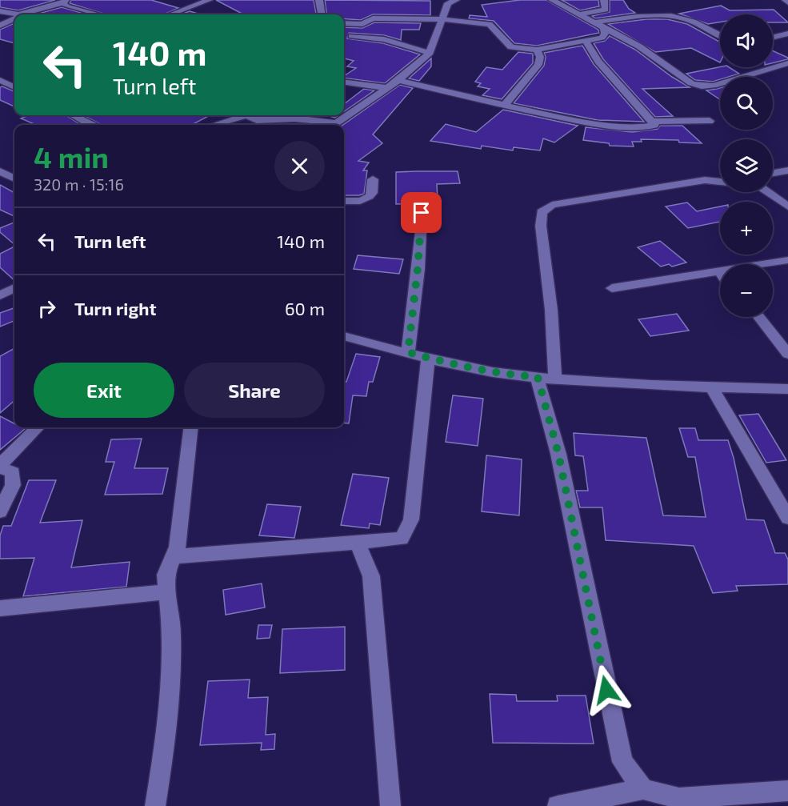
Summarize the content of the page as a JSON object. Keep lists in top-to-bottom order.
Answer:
{
  "page": {
    "map_buttons": ["+", "−"],
    "turn": ["140 m", "Turn left"],
    "heading": ["4 min", "320 m · 15:16"],
    "list": [
      {
        "name": "Turn left",
        "value": "140 m"
      },
      {
        "name": "Turn right",
        "value": "60 m"
      }
    ],
    "buttons": ["Exit", "Share"]
  }
}
